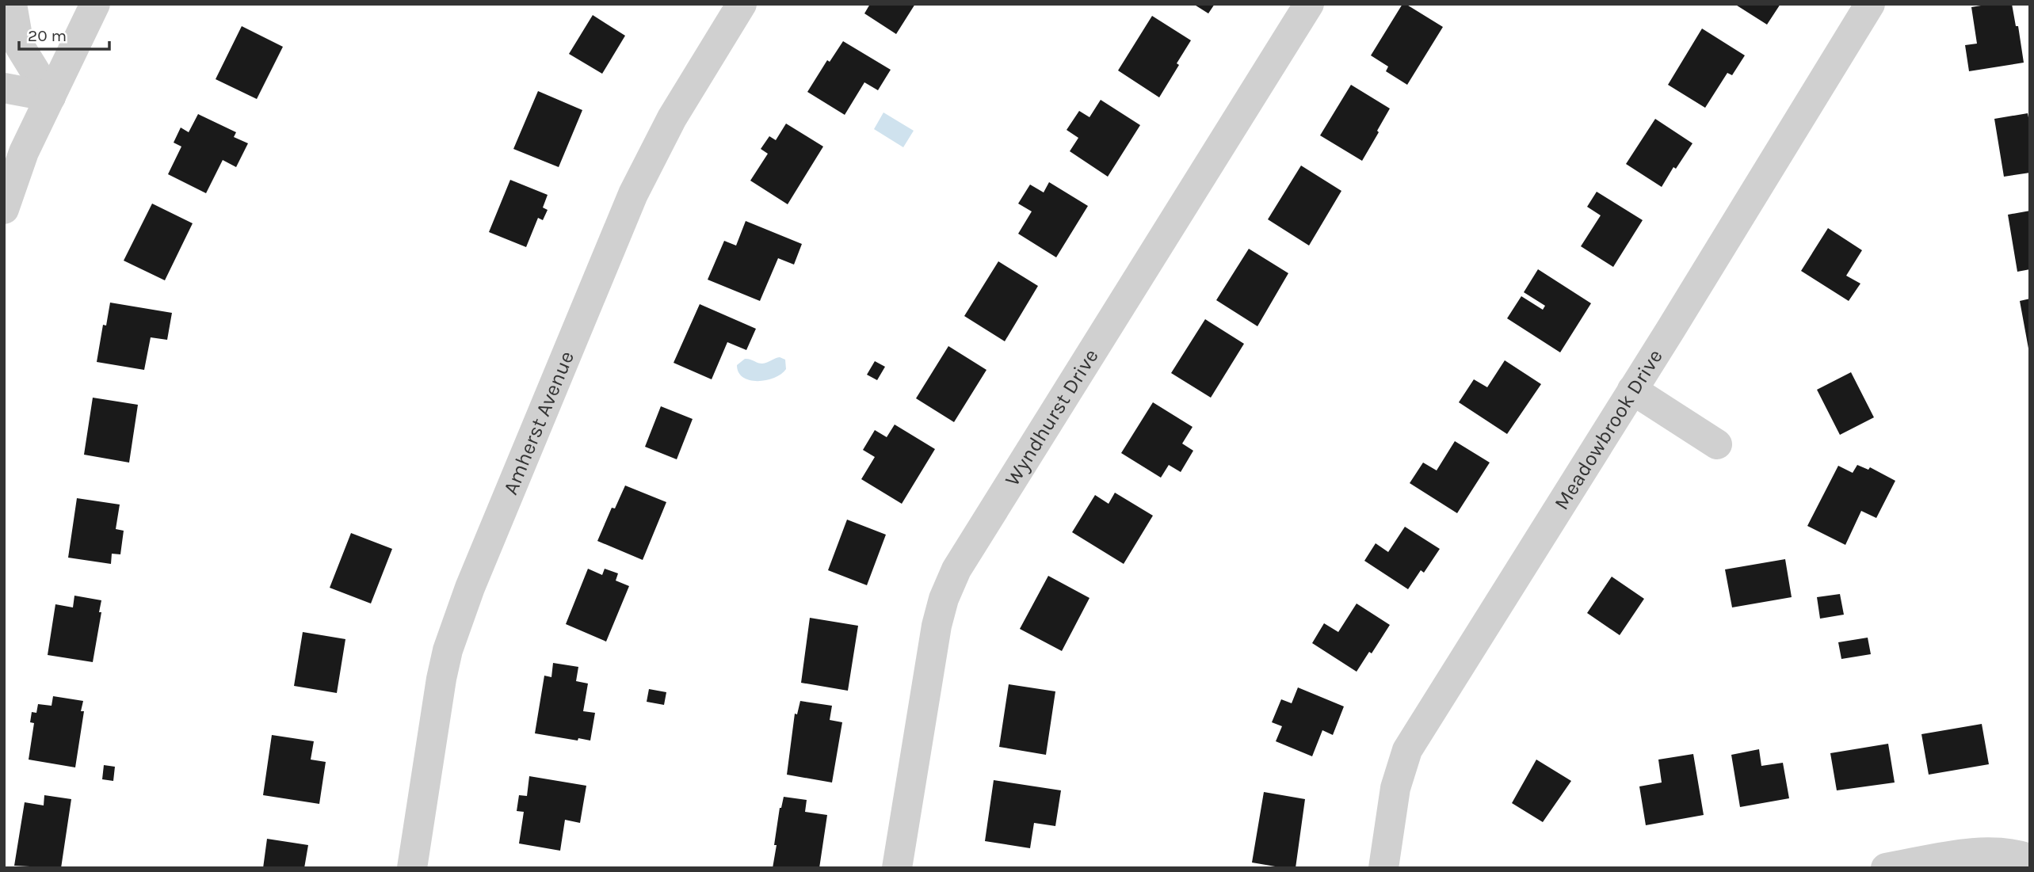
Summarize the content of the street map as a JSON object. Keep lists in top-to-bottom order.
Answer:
{
  "streets": {
    "street": ["Wyndhurst Drive", "Amherst Avenue", "Meadowbrook Drive"]
  },
  "scale_bar": "20 m"
}
